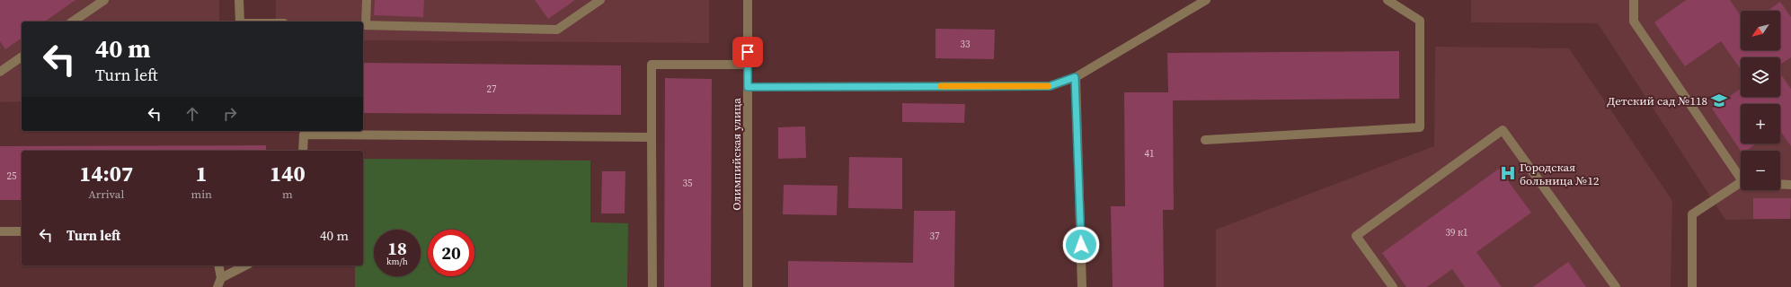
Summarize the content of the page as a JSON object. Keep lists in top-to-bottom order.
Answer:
{
  "streets": {
    "street": ["Олимпийская улица"]
  },
  "places": {
    "school or university": ["Детский сад №118"],
    "hospital": ["Городская больница №12"]
  },
  "house_numbers": [
    "33",
    "27",
    "41",
    "25",
    "35",
    "39 к1",
    "37"
  ],
  "north": "bottom left",
  "page": {
    "map_buttons": ["+", "−"],
    "turn": ["40 m", "Turn left"],
    "eta": [
      "14:07",
      "Arrival",
      "1",
      "min",
      "140",
      "m"
    ],
    "list": [
      {
        "name": "Turn left",
        "value": "40 m"
      }
    ],
    "speed": "18 km/h",
    "limit": "20"
  }
}
